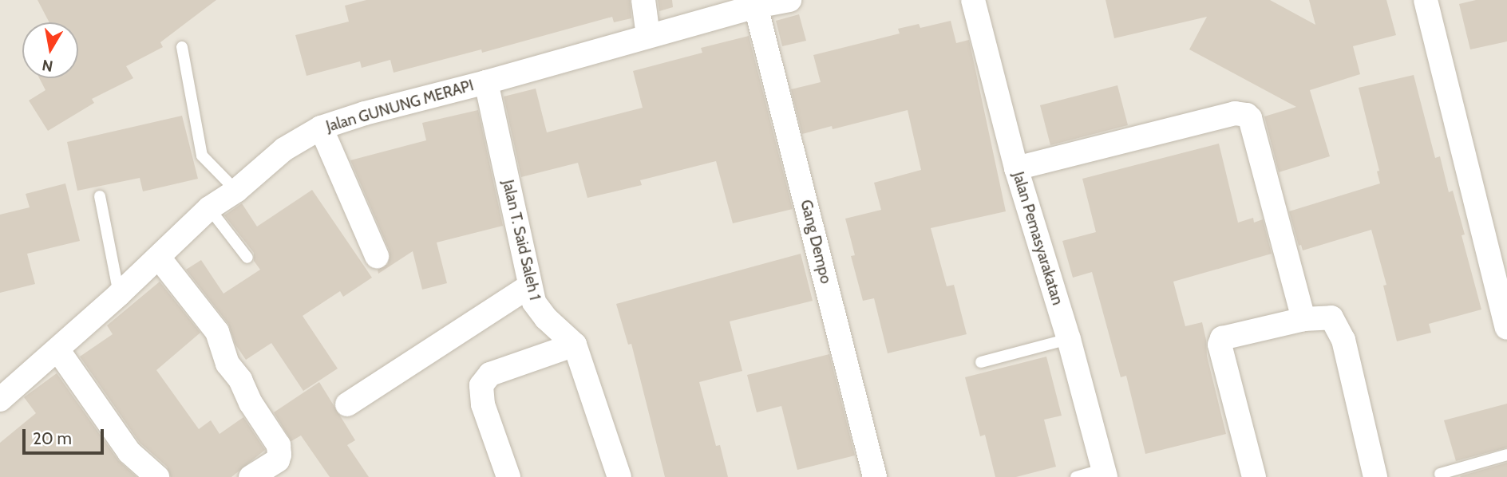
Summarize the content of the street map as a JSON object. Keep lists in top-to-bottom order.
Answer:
{
  "streets": {
    "street": [
      "Jalan GUNUNG MERAPI",
      "Jalan Pemasyarakatan",
      "Jalan T. Said Saleh 1",
      "Gang Dempo"
    ]
  },
  "crossings": [
    ["Jalan GUNUNG MERAPI", "Jalan T. Said Saleh 1"],
    ["Jalan GUNUNG MERAPI", "Gang Dempo"]
  ],
  "scale_bar": "20 m",
  "north": "bottom"
}
